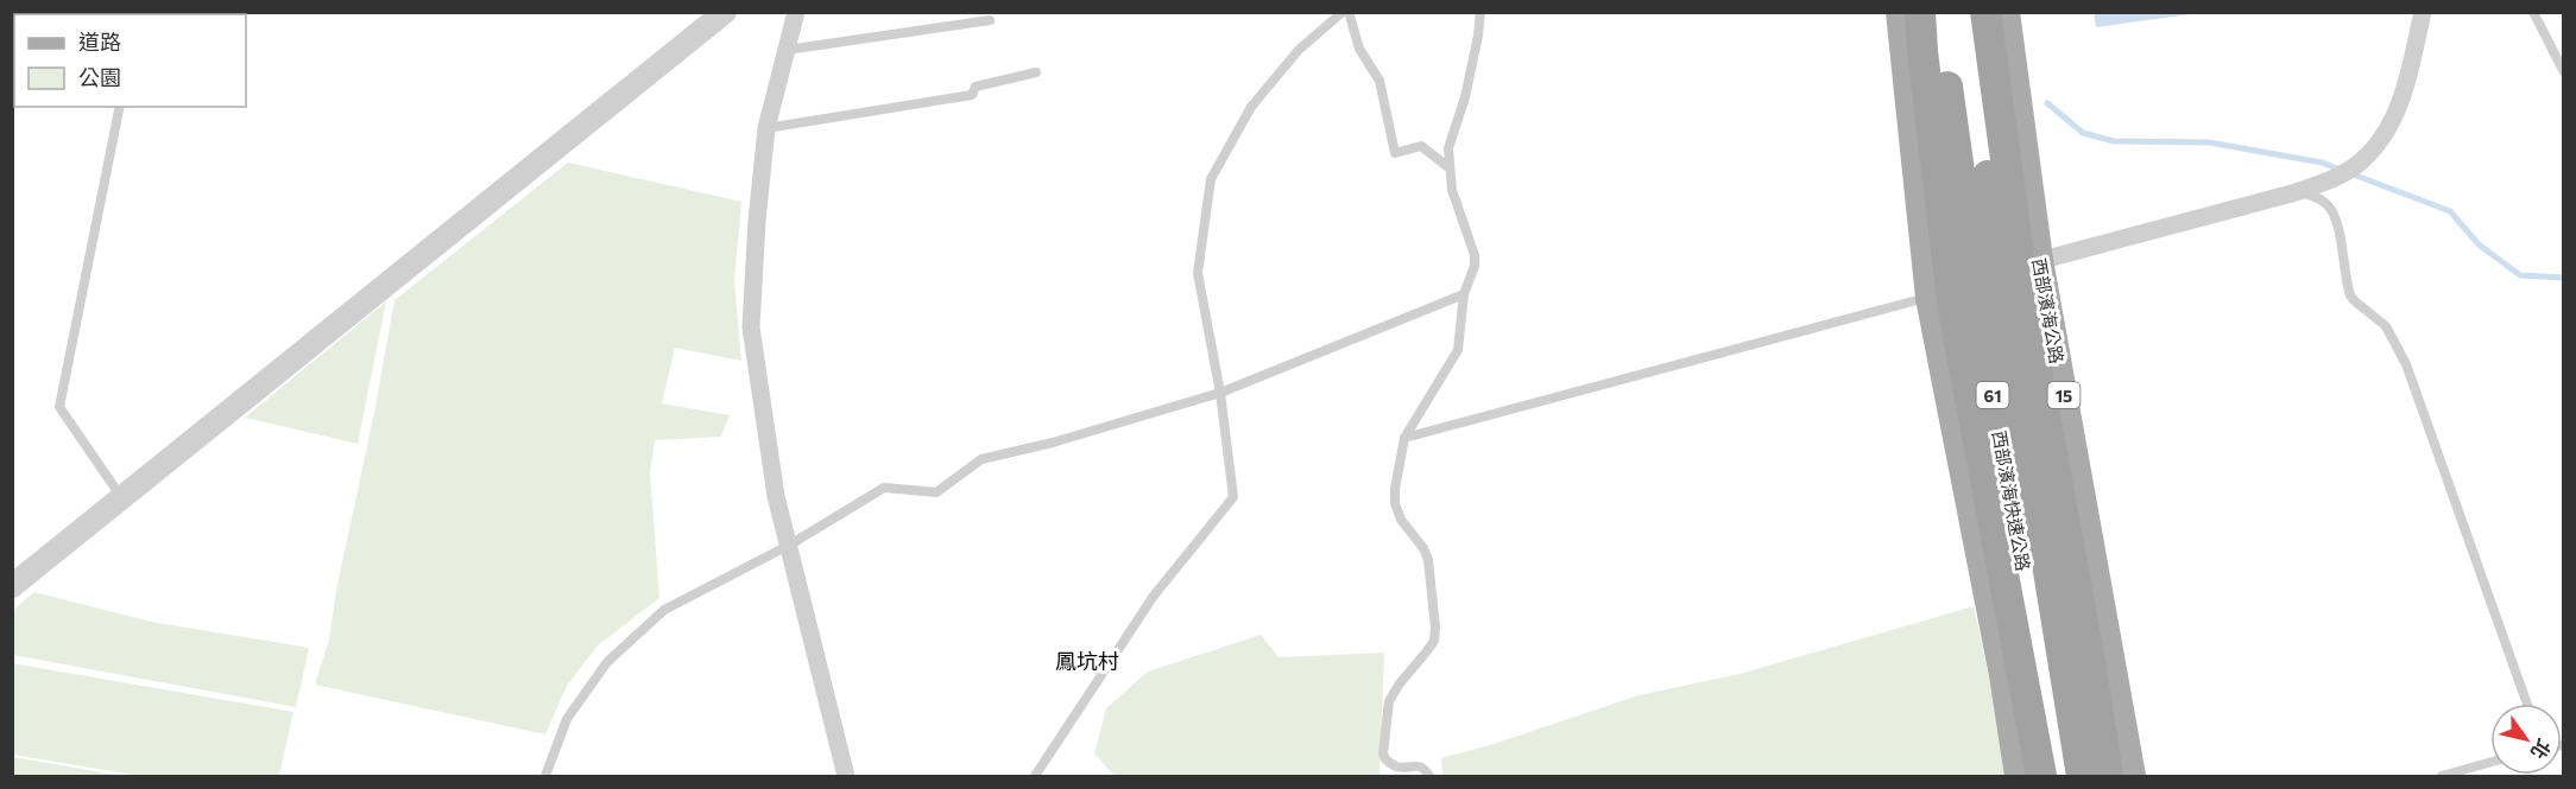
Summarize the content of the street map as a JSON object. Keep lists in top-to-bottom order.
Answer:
{
  "streets": {
    "highway": ["61", "西部濱海快速公路"],
    "main road": ["西部濱海公路", "15"]
  },
  "districts": ["鳳坑村"],
  "legend": ["道路", "公園"],
  "north": "bottom right"
}
